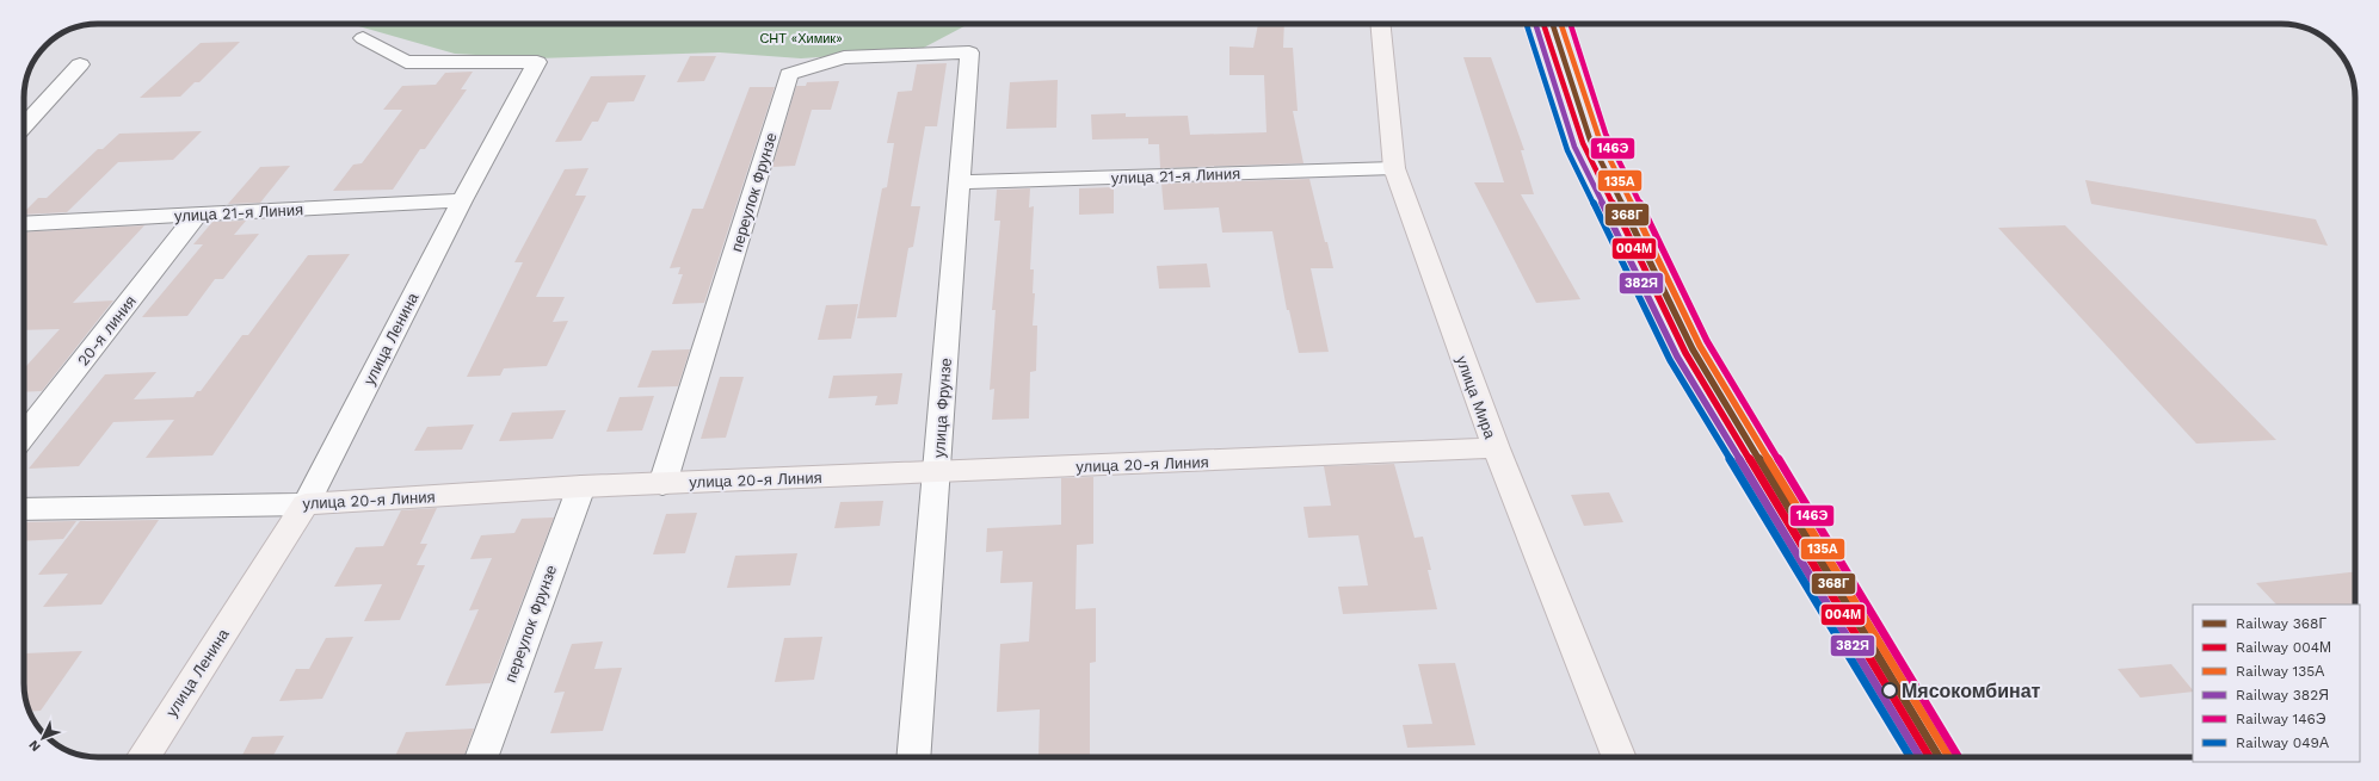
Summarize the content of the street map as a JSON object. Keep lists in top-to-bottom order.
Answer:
{
  "streets": {
    "main road": ["улица Ленина", "улица Мира", "улица 20-я Линия"],
    "street": [
      "улица 21-я Линия",
      "переулок Фрунзе",
      "20-я линия",
      "улица Фрунзе"
    ]
  },
  "crossings": [
    ["улица 21-я Линия", "20-я линия"],
    ["улица 21-я Линия", "улица Ленина"],
    ["улица 21-я Линия", "улица Мира"],
    ["улица 21-я Линия", "улица Фрунзе"],
    ["переулок Фрунзе", "улица Фрунзе"],
    ["переулок Фрунзе", "улица 20-я Линия"],
    ["улица Ленина", "улица 20-я Линия"],
    ["улица Мира", "улица 20-я Линия"],
    ["улица Фрунзе", "улица 20-я Линия"]
  ],
  "parks": ["СНТ «Химик»"],
  "places": ["Мясокомбинат"],
  "lines": [
    "rail line 368Г",
    "rail line 004М",
    "rail line 135А",
    "rail line 382Я",
    "rail line 146Э",
    "rail line 049А"
  ],
  "legend": [
    "Railway 368Г",
    "Railway 004М",
    "Railway 135А",
    "Railway 382Я",
    "Railway 146Э",
    "Railway 049А"
  ],
  "north": "bottom left"
}
